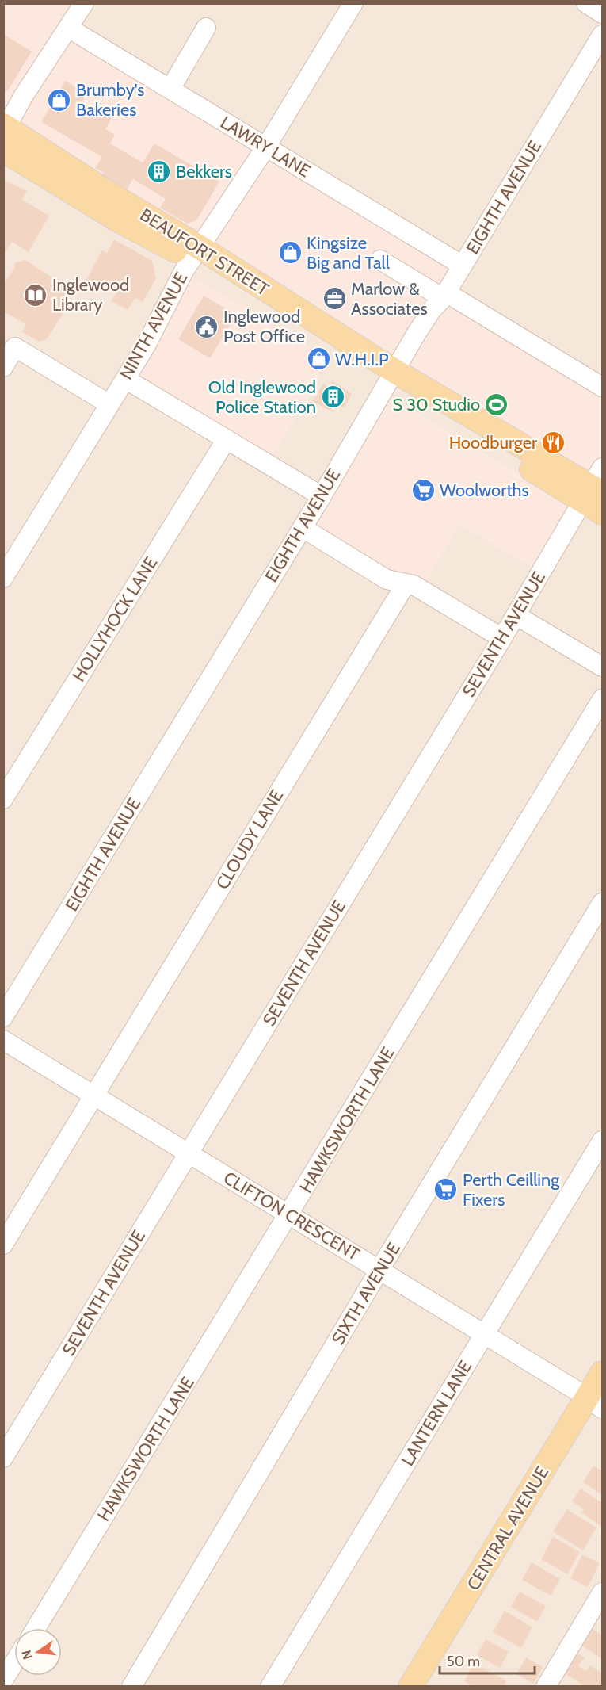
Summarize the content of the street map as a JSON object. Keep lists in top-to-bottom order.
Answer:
{
  "streets": {
    "main road": ["BEAUFORT STREET", "CENTRAL AVENUE"],
    "street": [
      "LAWRY LANE",
      "EIGHTH AVENUE",
      "NINTH AVENUE",
      "HOLLYHOCK LANE",
      "SEVENTH AVENUE",
      "CLOUDY LANE",
      "HAWKSWORTH LANE",
      "CLIFTON CRESCENT",
      "SIXTH AVENUE",
      "LANTERN LANE"
    ]
  },
  "crossings": [
    ["LAWRY LANE", "EIGHTH AVENUE"],
    ["LAWRY LANE", "NINTH AVENUE"],
    ["EIGHTH AVENUE", "BEAUFORT STREET"],
    ["BEAUFORT STREET", "NINTH AVENUE"],
    ["BEAUFORT STREET", "SEVENTH AVENUE"],
    ["SEVENTH AVENUE", "CLIFTON CRESCENT"],
    ["CLOUDY LANE", "CLIFTON CRESCENT"],
    ["HAWKSWORTH LANE", "CLIFTON CRESCENT"],
    ["CLIFTON CRESCENT", "SIXTH AVENUE"],
    ["CLIFTON CRESCENT", "LANTERN LANE"],
    ["CLIFTON CRESCENT", "CENTRAL AVENUE"]
  ],
  "places": {
    "shop": ["Brumby's Bakeries", "Kingsize Big and Tall", "W.H.I.P"],
    "building": ["Bekkers", "Old Inglewood Police Station"],
    "library": ["Inglewood Library"],
    "office": ["Marlow & Associates"],
    "public building": ["Inglewood Post Office"],
    "sports": ["S 30 Studio"],
    "restaurant": ["Hoodburger"],
    "supermarket": ["Woolworths", "Perth Ceilling Fixers"]
  },
  "scale_bar": "50 m",
  "north": "left"
}
